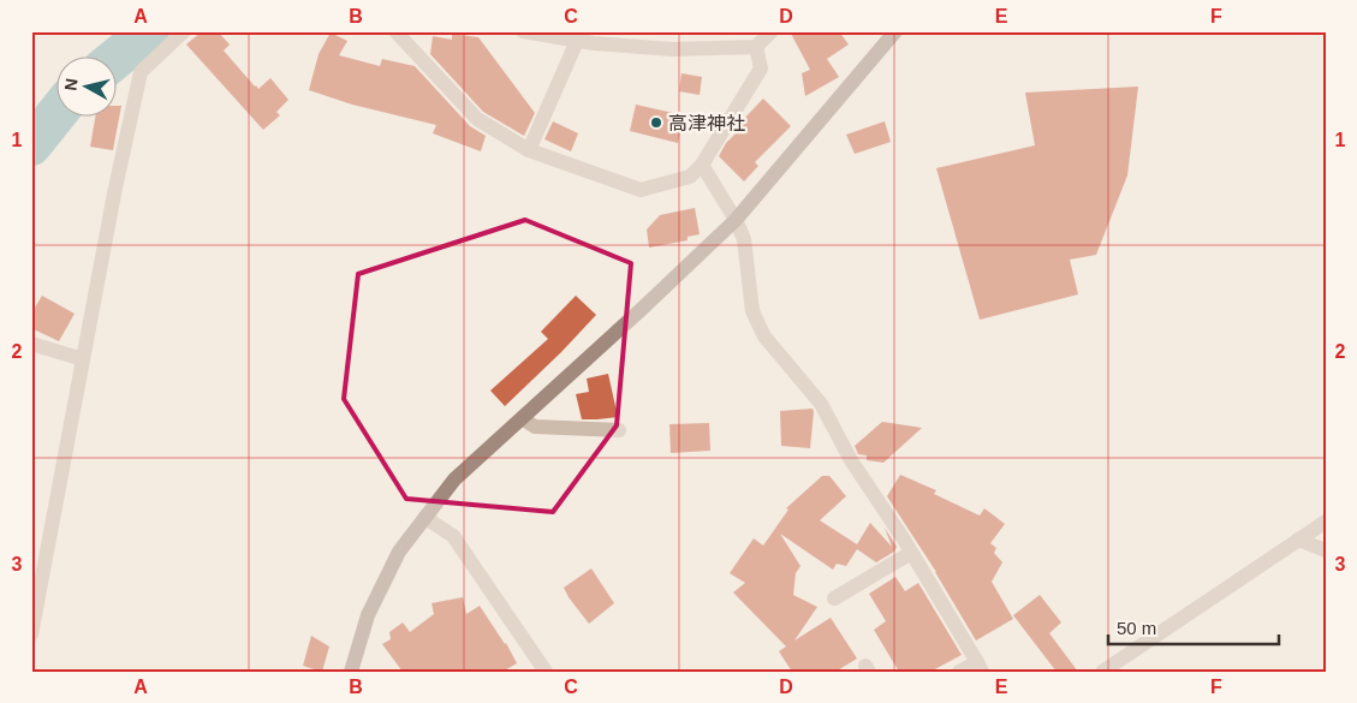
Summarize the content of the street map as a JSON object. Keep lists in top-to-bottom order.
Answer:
{
  "places": ["高津神社"],
  "scale_bar": "50 m",
  "north": "left",
  "grid": {
    "columns": [
      "A",
      "B",
      "C",
      "D",
      "E",
      "F"
    ],
    "rows": ["1", "2", "3"]
  }
}
